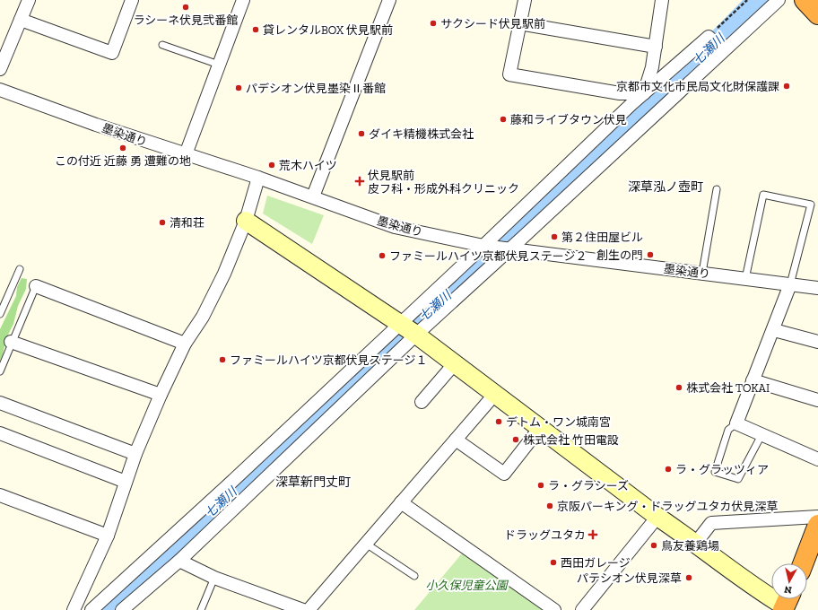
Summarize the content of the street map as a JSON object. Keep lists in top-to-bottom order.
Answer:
{
  "streets": {
    "street": ["墨染通り"]
  },
  "districts": ["深草泓ノ壺町", "深草新門丈町"],
  "water": ["七瀬川"],
  "parks": ["小久保児童公園"],
  "places": {
    "other": [
      "ラシーネ伏見弐番館",
      "サクシード伏見駅前",
      "貸レンタルBOX 伏見駅前",
      "京都市文化市民局文化財保護課",
      "パデシオン伏見墨染Ⅱ番館",
      "藤和ライブタウン伏見",
      "ダイキ精機株式会社",
      "この付近 近藤 勇 遭難の地",
      "荒木ハイツ",
      "清和荘",
      "第２住田屋ビル",
      "創生の門",
      "ファミールハイツ京都伏見ステージ２",
      "ファミールハイツ京都伏見ステージ１",
      "株式会社 TOKAI",
      "デトム・ワン城南宮",
      "株式会社 竹田電設",
      "ラ・グラッツィア",
      "ラ・グラシーズ",
      "京阪パーキング・ドラッグユタカ伏見深草",
      "鳥友養鶏場",
      "西田ガレージ",
      "パテシオン伏見深草"
    ],
    "health": ["伏見駅前 皮フ科・形成外科クリニック", "ドラッグユタカ"]
  },
  "north": "bottom"
}
